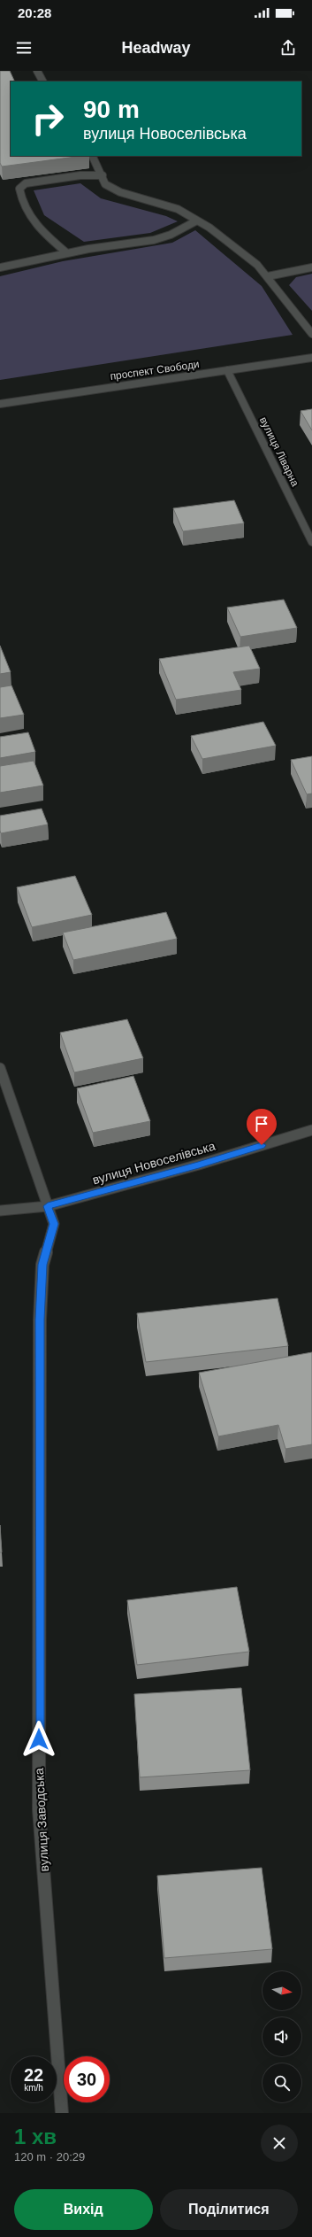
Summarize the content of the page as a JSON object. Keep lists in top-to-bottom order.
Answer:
{
  "streets": {
    "street": [
      "проспект Свободи",
      "вулиця Ліварна",
      "вулиця Новоселівська",
      "вулиця Заводська"
    ]
  },
  "crossings": [
    ["проспект Свободи", "вулиця Ліварна"],
    ["вулиця Новоселівська", "вулиця Заводська"]
  ],
  "north": "right",
  "page": {
    "status": "20:28",
    "header": "Headway",
    "turn": ["90 m", "вулиця Новоселівська"],
    "speed": "22 km/h",
    "limit": "30",
    "heading": ["1 хв", "120 m · 20:29"],
    "buttons": ["Вихід", "Поділитися"]
  }
}
